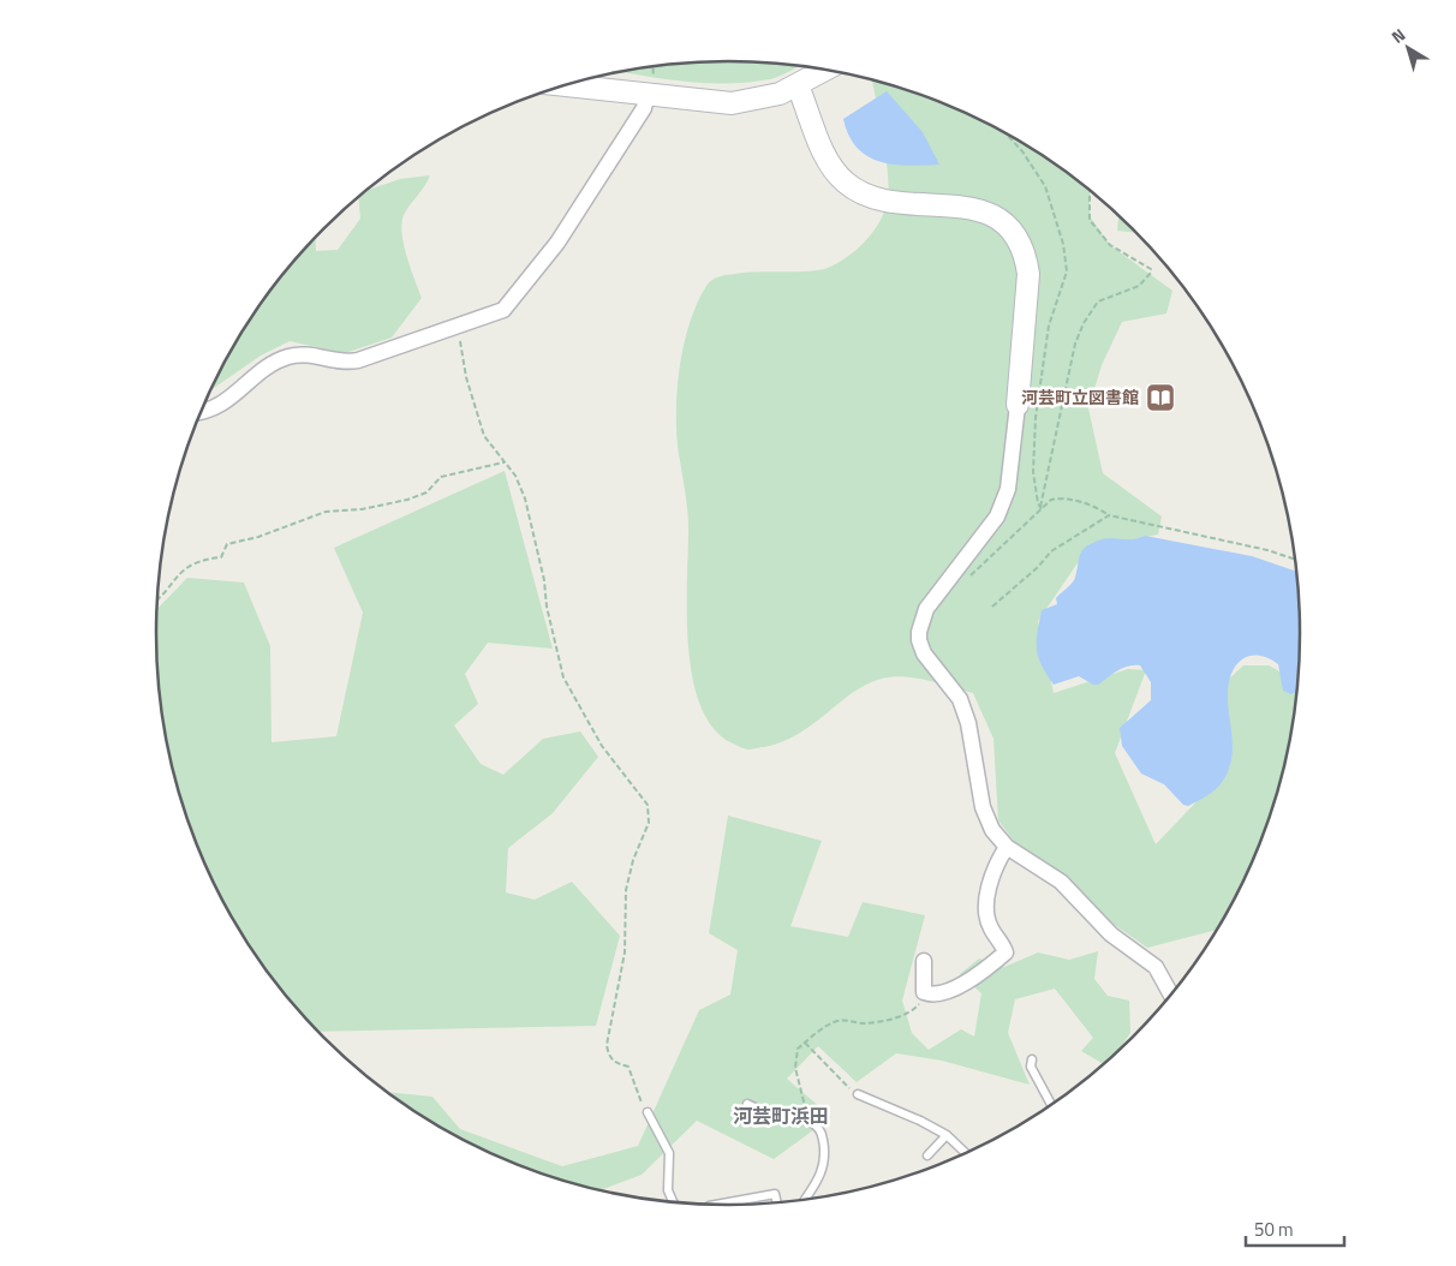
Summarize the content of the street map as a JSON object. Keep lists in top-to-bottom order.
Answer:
{
  "districts": ["河芸町浜田"],
  "places": {
    "library": ["河芸町立図書館"]
  },
  "scale_bar": "50 m",
  "north": "top left"
}
